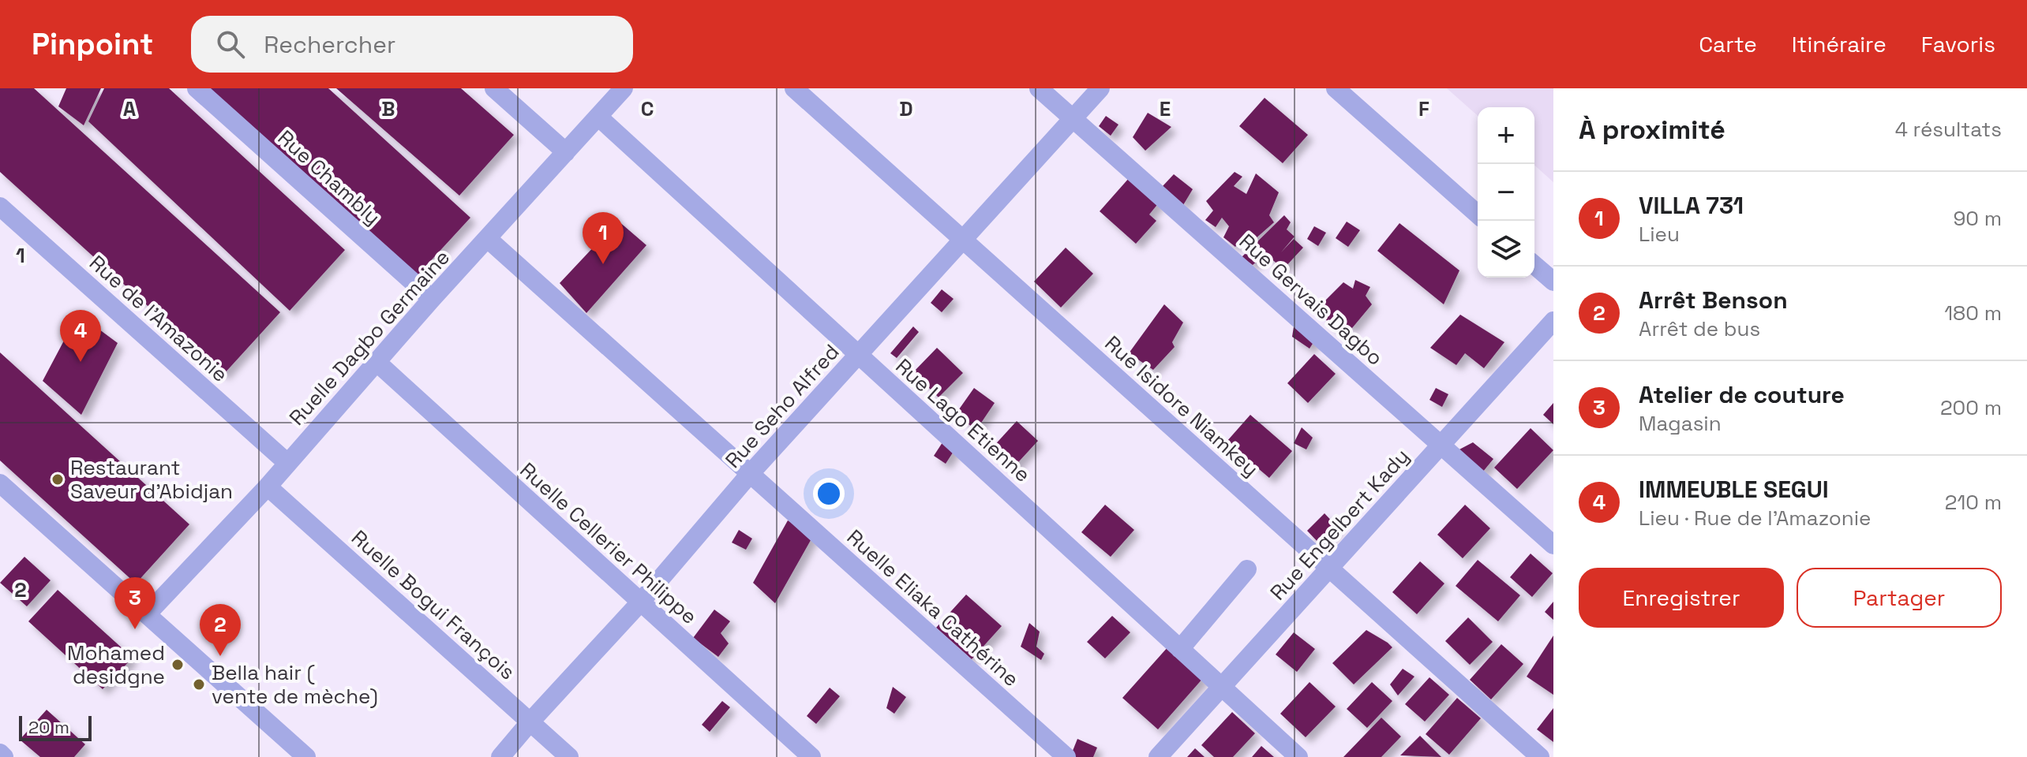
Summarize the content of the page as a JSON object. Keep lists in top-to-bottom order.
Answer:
{
  "streets": {
    "street": [
      "Rue Chambly",
      "Rue Gervais Dagbo",
      "Rue de l'Amazonie",
      "Ruelle Dagbo Germaine",
      "Rue Seho Alfred",
      "Rue Isidore Niamkey",
      "Rue Lago Etienne",
      "Rue Engelbert Kady",
      "Ruelle Cellerier Philippe",
      "Ruelle Bogui François",
      "Ruelle Eliaka Cathérine"
    ]
  },
  "crossings": [
    ["Rue Chambly", "Ruelle Dagbo Germaine"],
    ["Rue Gervais Dagbo", "Rue Seho Alfred"],
    ["Rue Gervais Dagbo", "Rue Engelbert Kady"],
    ["Rue de l'Amazonie", "Ruelle Dagbo Germaine"],
    ["Ruelle Dagbo Germaine", "Rue Lago Etienne"],
    ["Ruelle Dagbo Germaine", "Ruelle Cellerier Philippe"],
    ["Ruelle Dagbo Germaine", "Ruelle Bogui François"],
    ["Ruelle Dagbo Germaine", "Ruelle Eliaka Cathérine"],
    ["Rue Seho Alfred", "Rue Isidore Niamkey"],
    ["Rue Seho Alfred", "Rue Lago Etienne"],
    ["Rue Seho Alfred", "Ruelle Cellerier Philippe"],
    ["Rue Seho Alfred", "Ruelle Bogui François"],
    ["Rue Seho Alfred", "Ruelle Eliaka Cathérine"],
    ["Rue Isidore Niamkey", "Rue Engelbert Kady"],
    ["Rue Lago Etienne", "Rue Engelbert Kady"]
  ],
  "places": ["Restaurant Saveur d'Abidjan", "Mohamed desidgne", "Bella hair ( vente de mèche)"],
  "scale_bar": "20 m",
  "page": {
    "header": "Pinpoint",
    "search": "Rechercher",
    "nav": ["Carte", "Itinéraire", "Favoris"],
    "heading": ["À proximité", "4 résultats"],
    "map_buttons": ["+", "−"],
    "list": [
      {
        "mark": "1",
        "name": "VILLA 731",
        "note": "Lieu",
        "value": "90 m"
      },
      {
        "mark": "2",
        "name": "Arrêt Benson",
        "note": "Arrêt de bus",
        "value": "180 m"
      },
      {
        "mark": "3",
        "name": "Atelier de couture",
        "note": "Magasin",
        "value": "200 m"
      },
      {
        "mark": "4",
        "name": "IMMEUBLE SEGUI",
        "note": "Lieu · Rue de l'Amazonie",
        "value": "210 m"
      }
    ],
    "pins": [
      "1",
      "4",
      "3",
      "2"
    ],
    "buttons": ["Enregistrer", "Partager"],
    "scale": "20 m"
  },
  "grid": {
    "columns": [
      "A",
      "B",
      "C",
      "D",
      "E",
      "F"
    ],
    "rows": ["1", "2"]
  }
}
